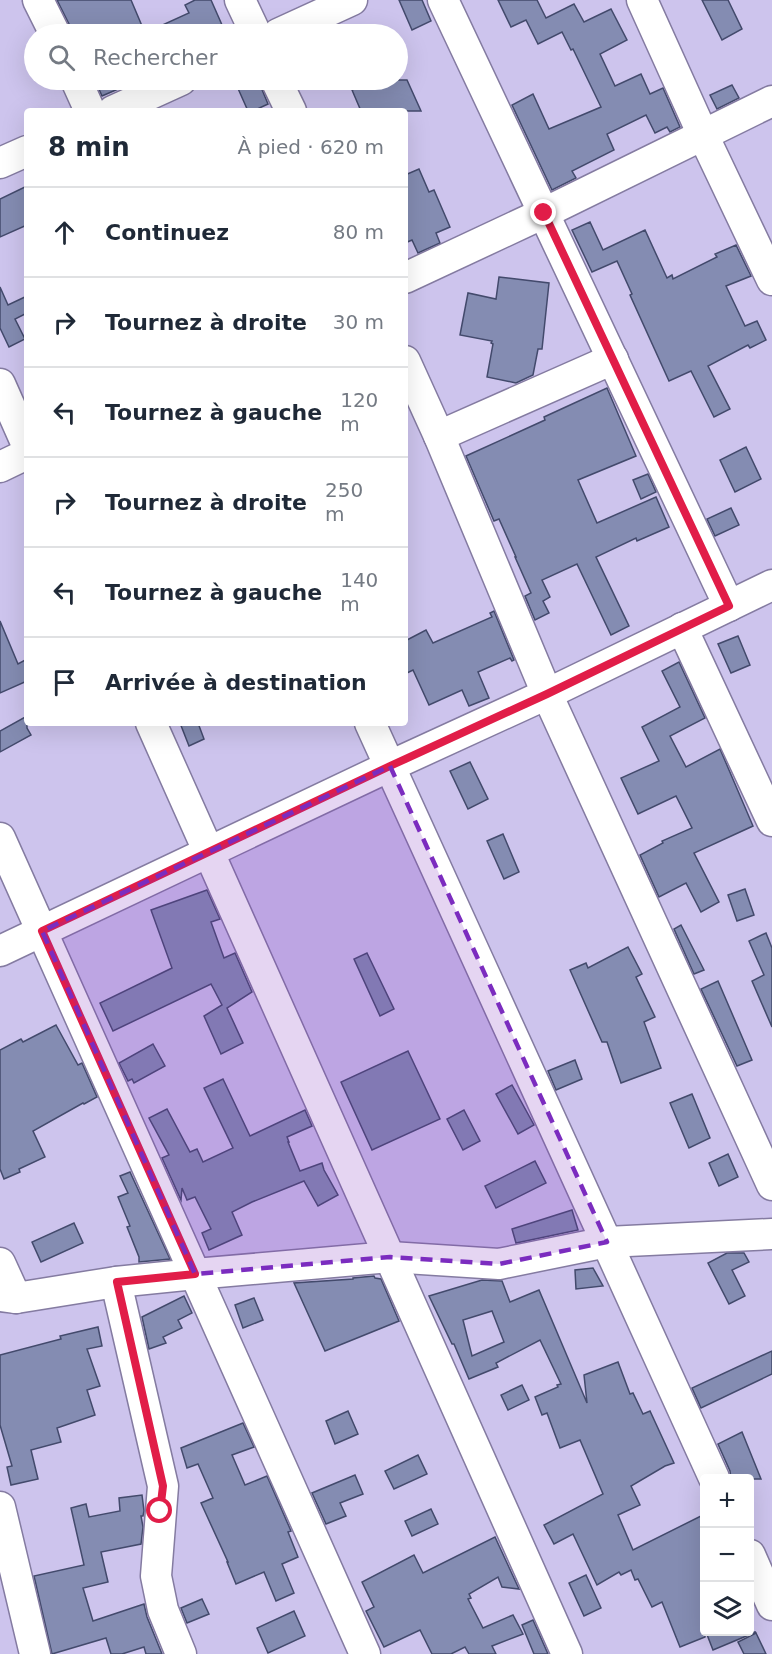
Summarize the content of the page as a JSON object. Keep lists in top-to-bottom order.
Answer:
{
  "page": {
    "search": "Rechercher",
    "heading": ["8 min", "À pied · 620 m"],
    "list": [
      ["Continuez", "80 m"],
      ["Tournez à droite", "30 m"],
      ["Tournez à gauche", "120 m"],
      ["Tournez à droite", "250 m"],
      ["Tournez à gauche", "140 m"],
      "Arrivée à destination"
    ],
    "map_buttons": ["+", "−"]
  }
}
